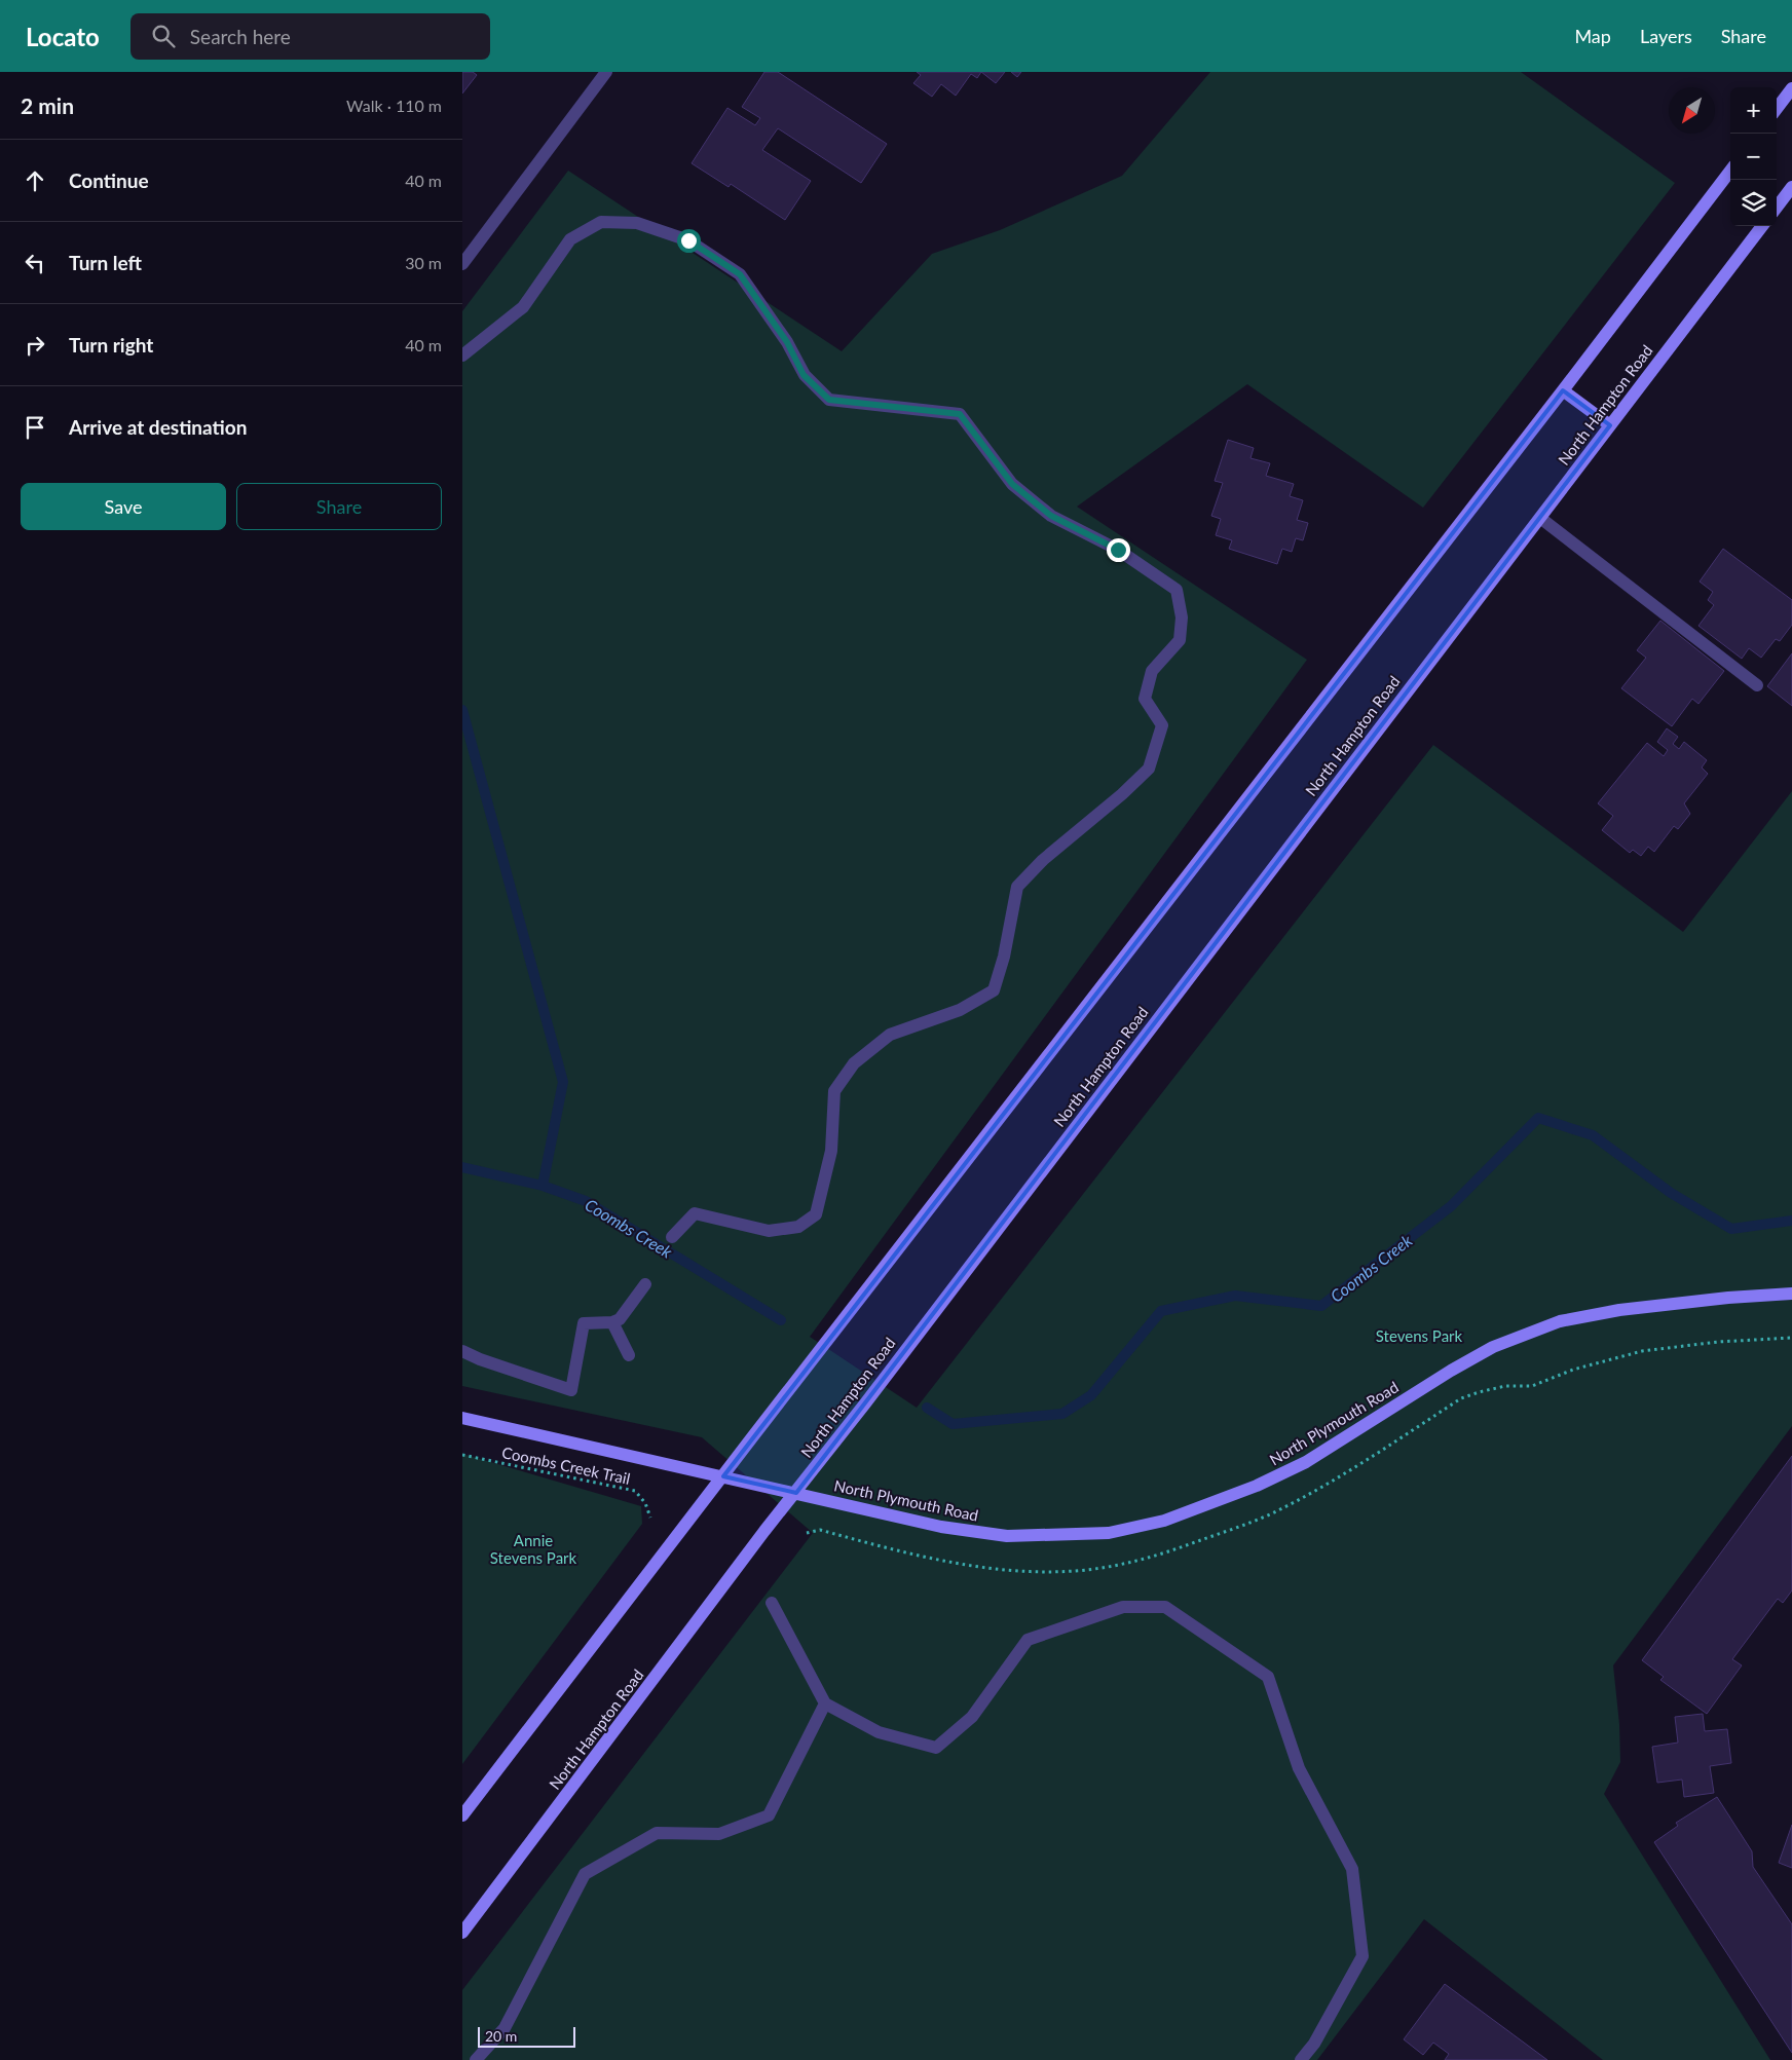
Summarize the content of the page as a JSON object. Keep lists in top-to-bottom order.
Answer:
{
  "streets": {
    "main road": ["North Hampton Road", "North Plymouth Road"],
    "path": ["Coombs Creek Trail"]
  },
  "crossings": [
    ["North Hampton Road", "North Plymouth Road"]
  ],
  "water": ["Coombs Creek"],
  "parks": ["Stevens Park", "Annie Stevens Park"],
  "scale_bar": "20 m",
  "north": "bottom left",
  "page": {
    "header": "Locato",
    "search": "Search here",
    "nav": ["Map", "Layers", "Share"],
    "heading": ["2 min", "Walk · 110 m"],
    "map_buttons": ["+", "−"],
    "list": [
      ["Continue", "40 m"],
      ["Turn left", "30 m"],
      ["Turn right", "40 m"],
      "Arrive at destination"
    ],
    "buttons": ["Save", "Share"],
    "scale": "20 m"
  }
}
